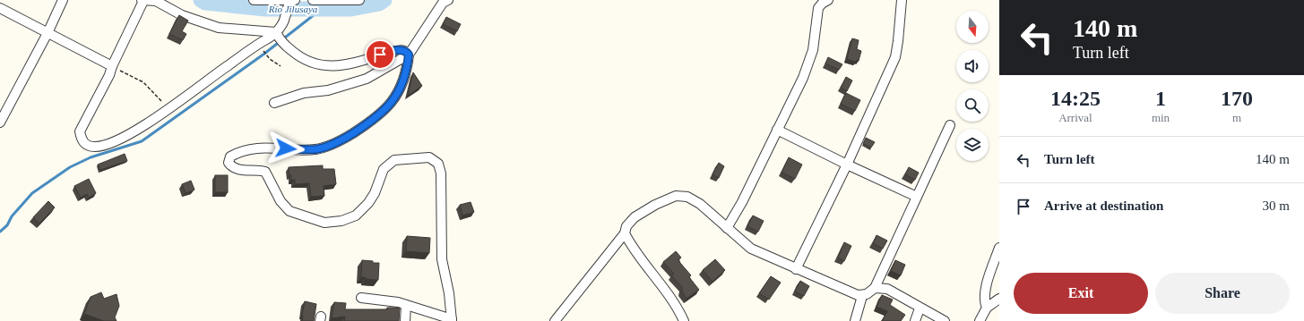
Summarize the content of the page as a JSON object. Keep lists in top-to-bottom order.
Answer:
{
  "water": ["Río Jilusaya"],
  "north": "bottom",
  "page": {
    "turn": ["140 m", "Turn left"],
    "eta": [
      "14:25",
      "Arrival",
      "1",
      "min",
      "170",
      "m"
    ],
    "list": [
      {
        "name": "Turn left",
        "value": "140 m"
      },
      {
        "name": "Arrive at destination",
        "value": "30 m"
      }
    ],
    "buttons": ["Exit", "Share"]
  }
}
